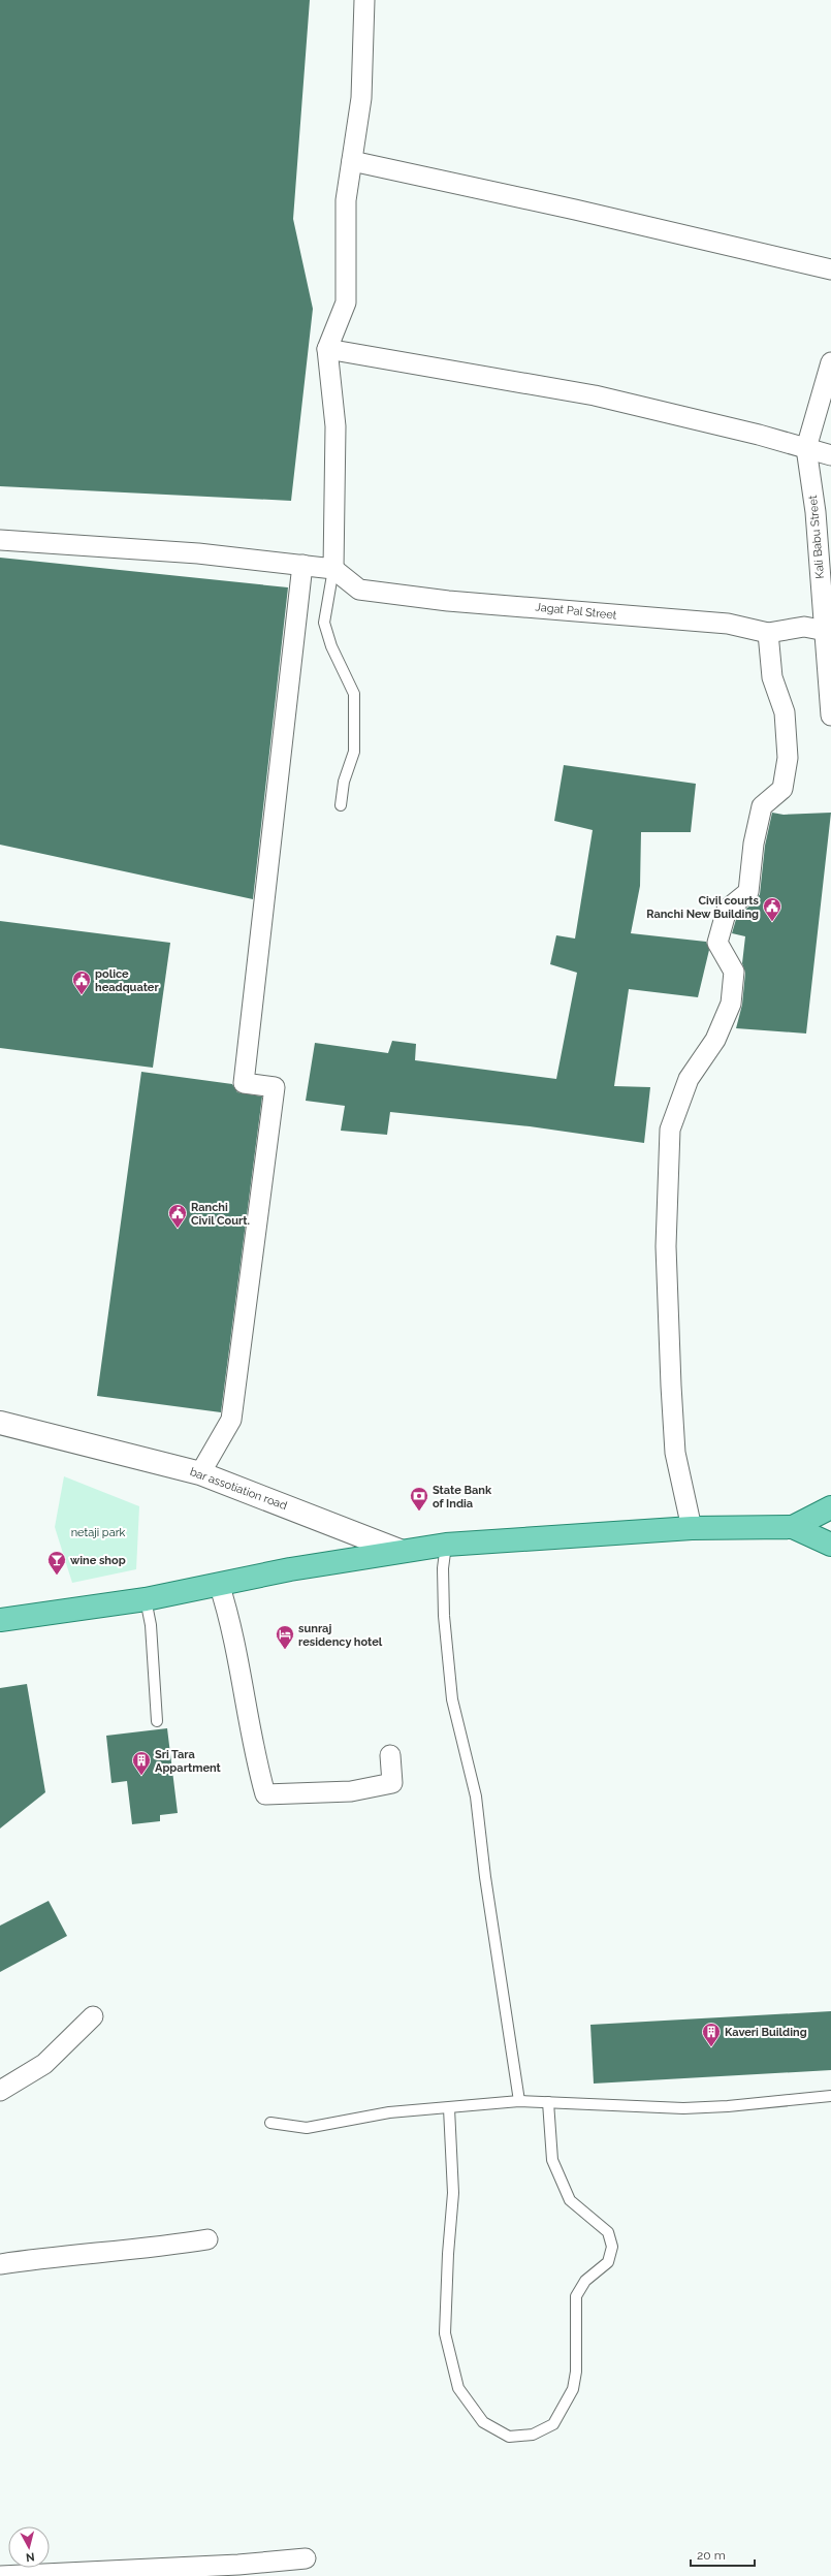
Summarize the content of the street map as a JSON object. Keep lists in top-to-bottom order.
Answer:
{
  "streets": {
    "main road": ["bar assotiation road"],
    "street": ["Kali Babu Street", "Jagat Pal Street"]
  },
  "crossings": [
    ["Kali Babu Street", "Jagat Pal Street"]
  ],
  "parks": ["netaji park"],
  "places": {
    "public building": ["Civil courts Ranchi New Building", "police headquater", "Ranchi Civil Court."],
    "bank": ["State Bank of India"],
    "bar": ["wine shop"],
    "hotel": ["sunraj residency hotel"],
    "building": ["Sri Tara Appartment", "Kaveri Building"]
  },
  "scale_bar": "20 m",
  "north": "bottom"
}
